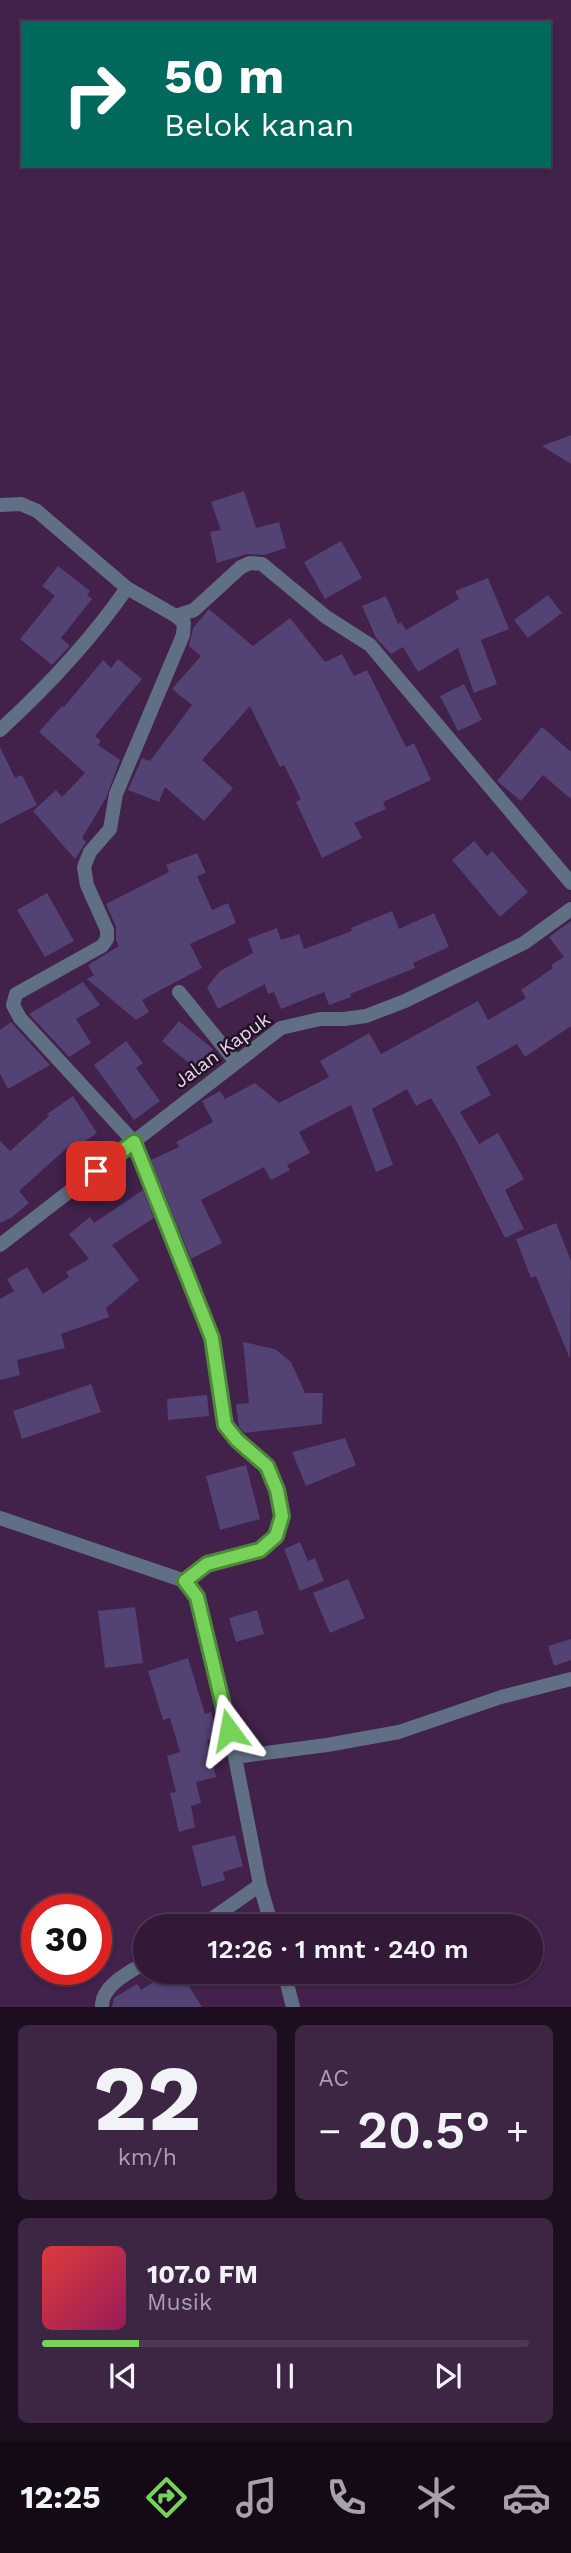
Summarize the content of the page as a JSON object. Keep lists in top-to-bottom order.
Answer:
{
  "streets": {
    "street": ["Jalan Kapuk"]
  },
  "page": {
    "turn": ["50 m", "Belok kanan"],
    "limit": "30",
    "trip": "12:26 · 1 mnt · 240 m",
    "tile": [
      ["22", "km/h"],
      "AC"
    ],
    "heat": ["−", "20.5°", "+"],
    "song": ["107.0 FM", "Musik"],
    "tabs": "12:25"
  }
}
